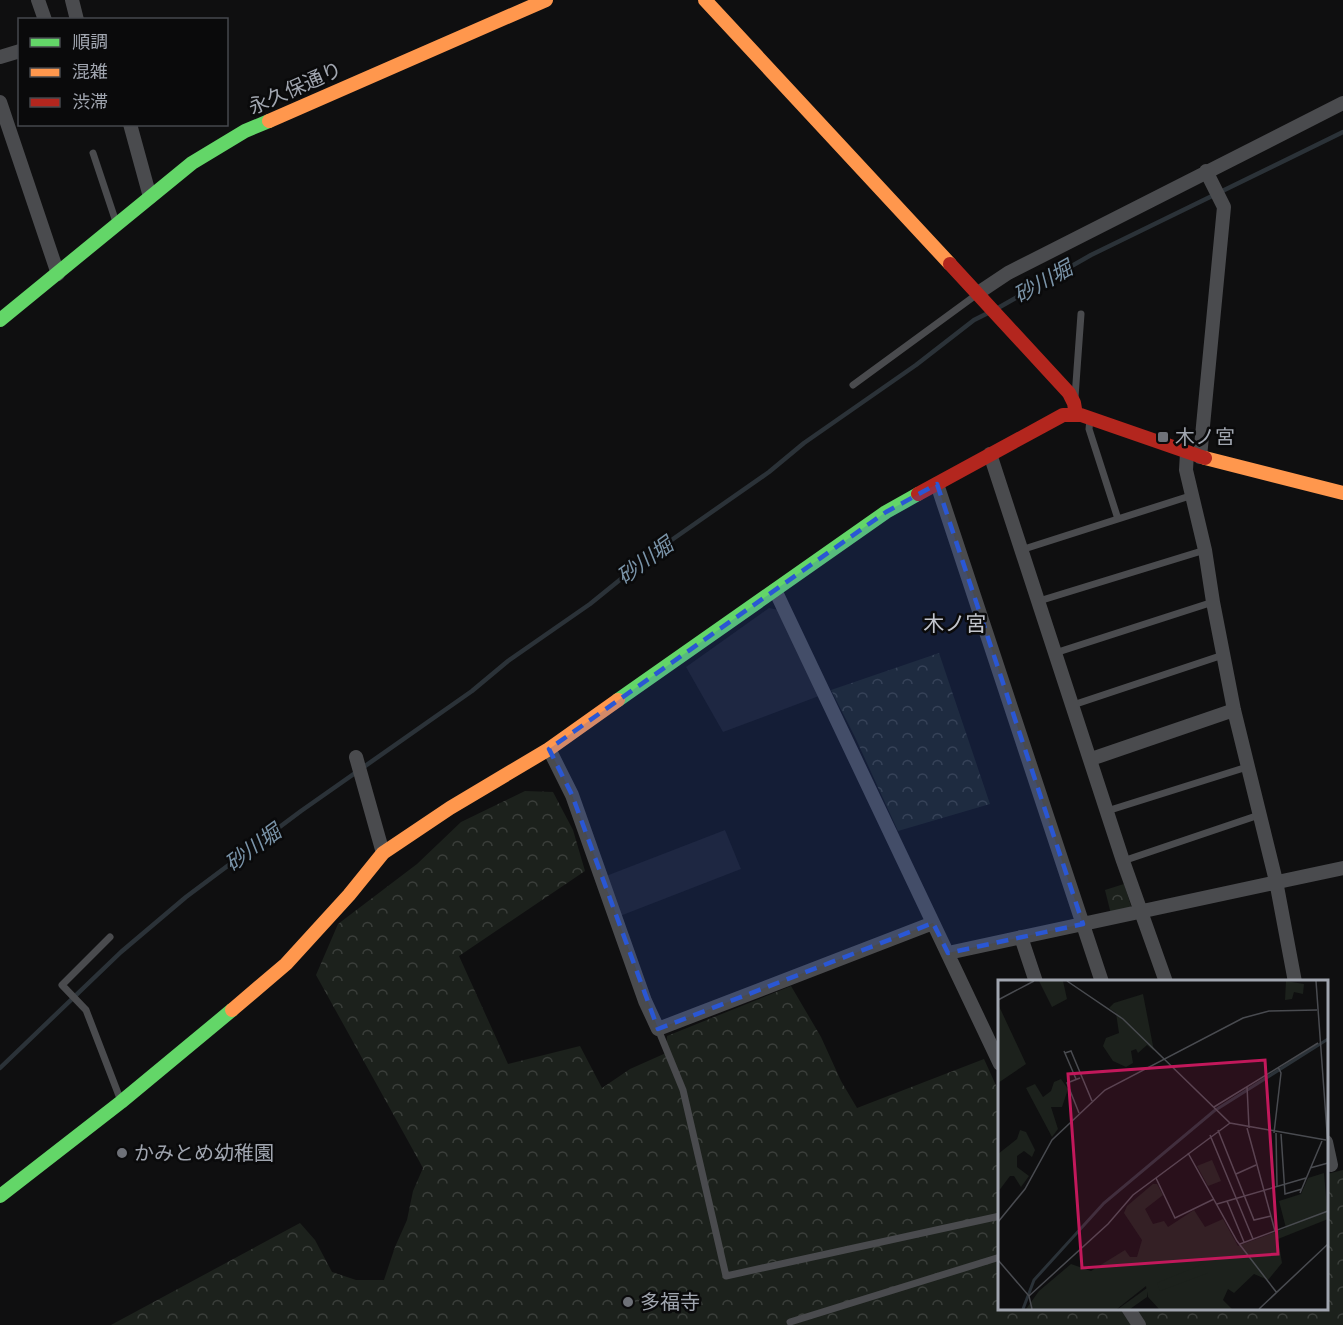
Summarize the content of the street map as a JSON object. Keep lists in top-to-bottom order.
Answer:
{
  "streets": {
    "street": ["永久保通り"]
  },
  "districts": ["木ノ宮"],
  "water": ["砂川堀"],
  "places": {
    "transit": ["木ノ宮"],
    "other": ["かみとめ幼稚園", "多福寺"]
  },
  "legend": ["順調", "混雑", "渋滞"]
}
